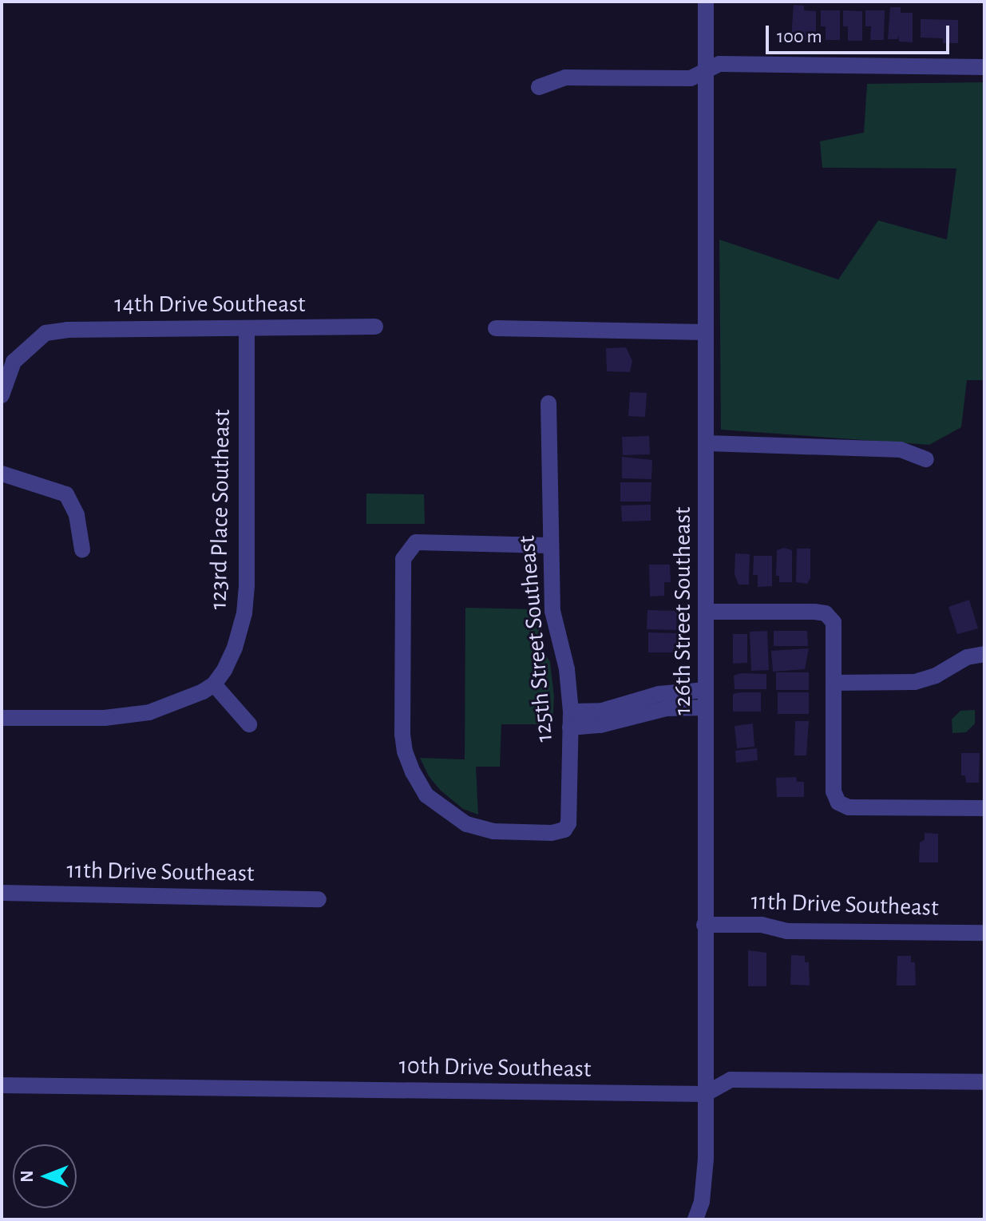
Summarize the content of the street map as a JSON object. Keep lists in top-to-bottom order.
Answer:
{
  "streets": {
    "street": [
      "14th Drive Southeast",
      "123rd Place Southeast",
      "126th Street Southeast",
      "125th Street Southeast",
      "11th Drive Southeast",
      "10th Drive Southeast"
    ]
  },
  "crossings": [
    ["14th Drive Southeast", "123rd Place Southeast"],
    ["126th Street Southeast", "11th Drive Southeast"],
    ["126th Street Southeast", "10th Drive Southeast"]
  ],
  "scale_bar": "100 m",
  "north": "left"
}
